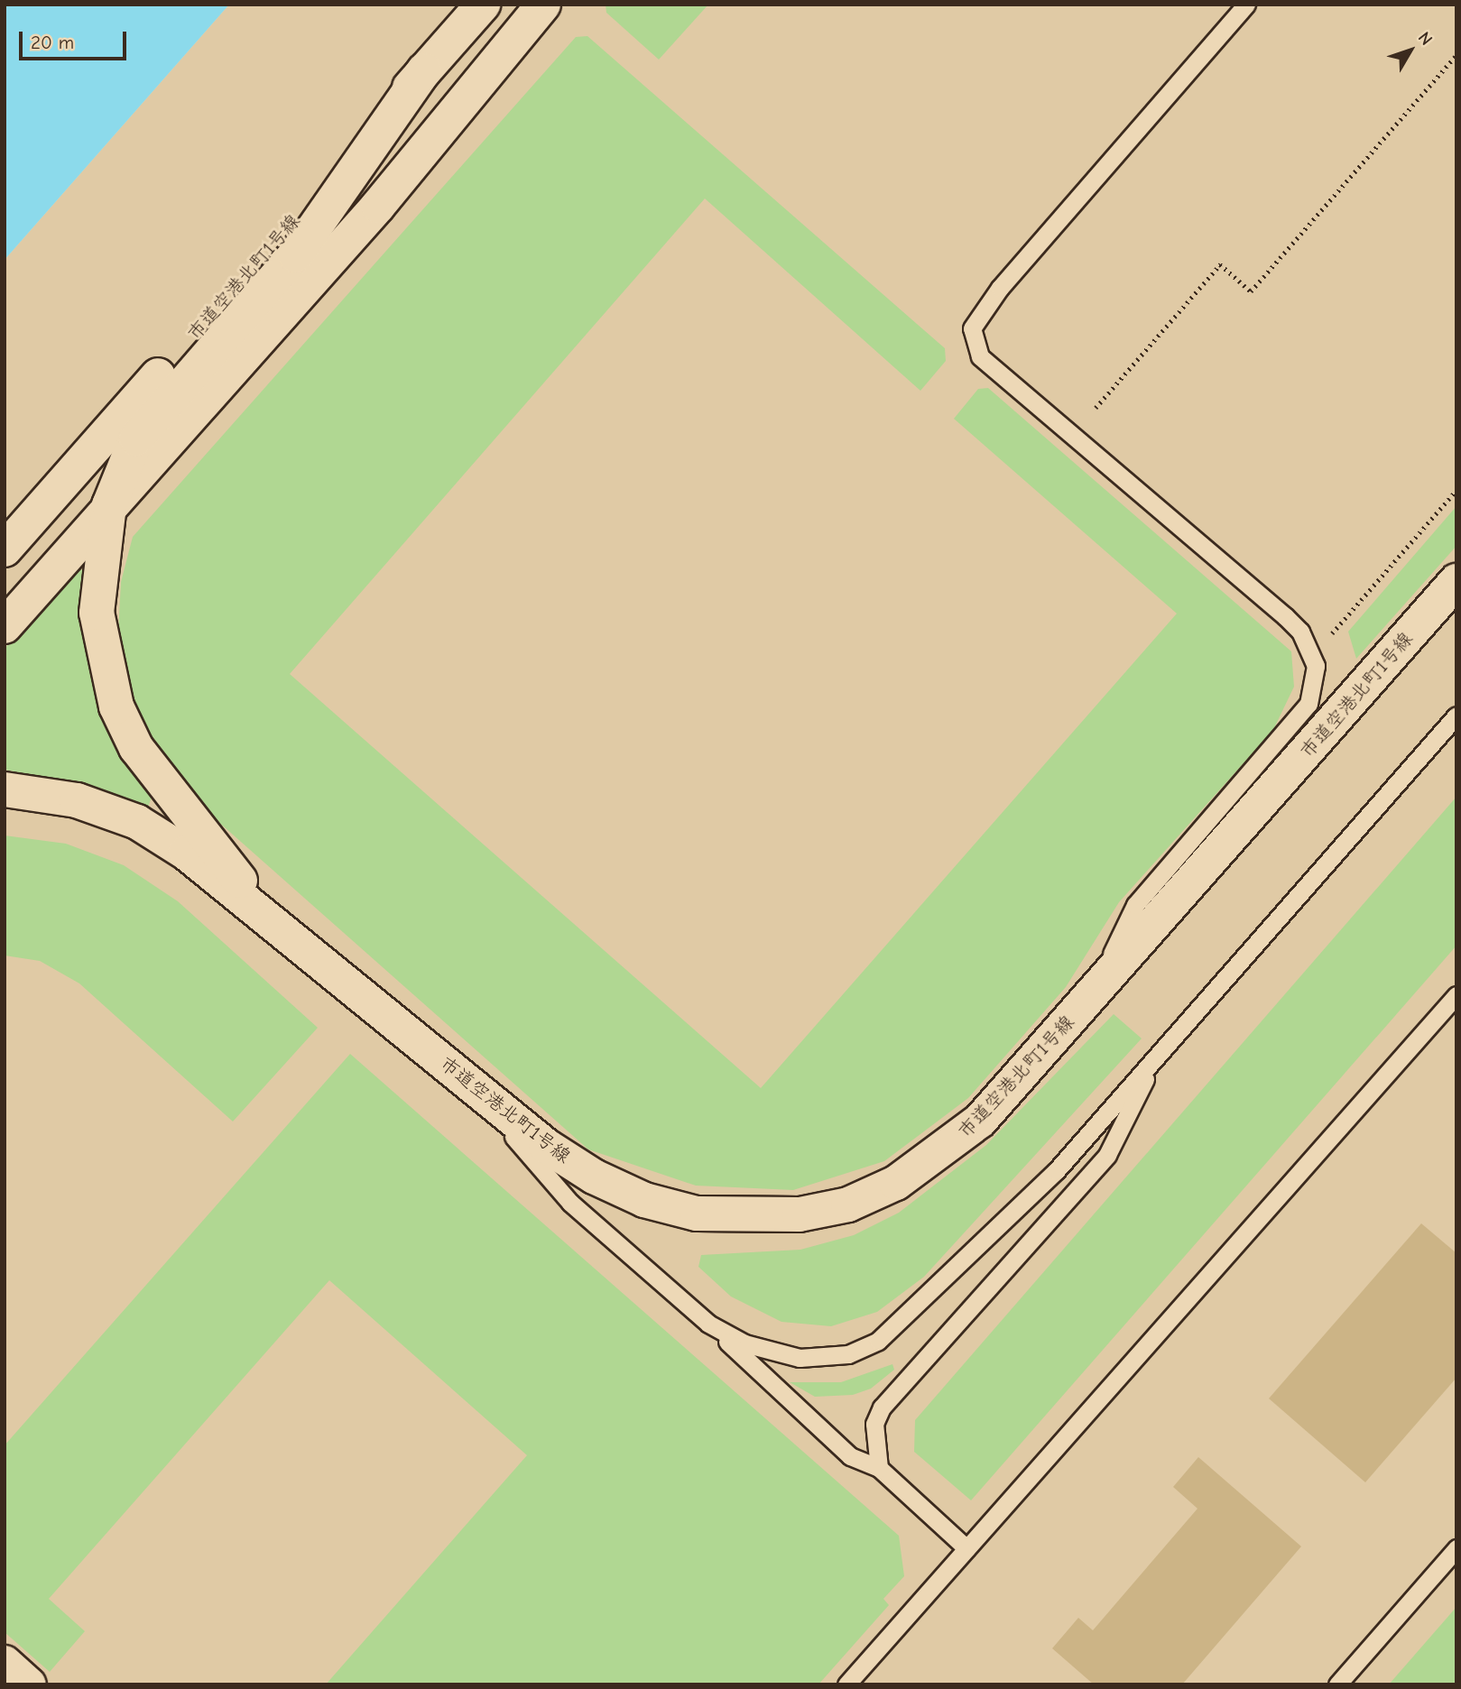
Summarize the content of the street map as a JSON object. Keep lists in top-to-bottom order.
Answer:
{
  "streets": {
    "street": ["市道空港北町1号線"]
  },
  "scale_bar": "20 m",
  "north": "top right"
}
